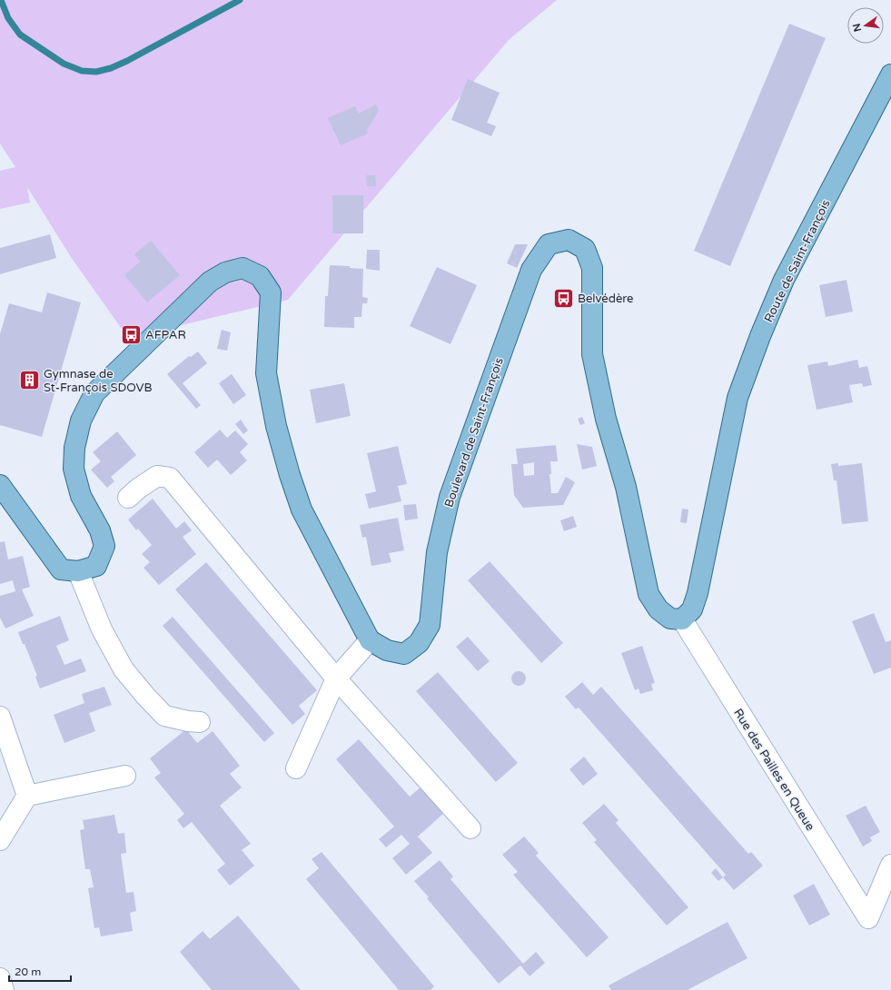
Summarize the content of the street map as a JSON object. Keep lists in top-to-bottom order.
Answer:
{
  "streets": {
    "main road": ["Route de Saint-François", "Boulevard de Saint-François"],
    "street": ["Rue des Pailles en Queue"]
  },
  "crossings": [
    ["Route de Saint-François", "Boulevard de Saint-François"],
    ["Route de Saint-François", "Rue des Pailles en Queue"],
    ["Boulevard de Saint-François", "Rue des Pailles en Queue"]
  ],
  "places": {
    "bus stop": ["Belvédère", "AFPAR"],
    "building": ["Gymnase de St-François SDOVB"]
  },
  "scale_bar": "20 m",
  "north": "left"
}
